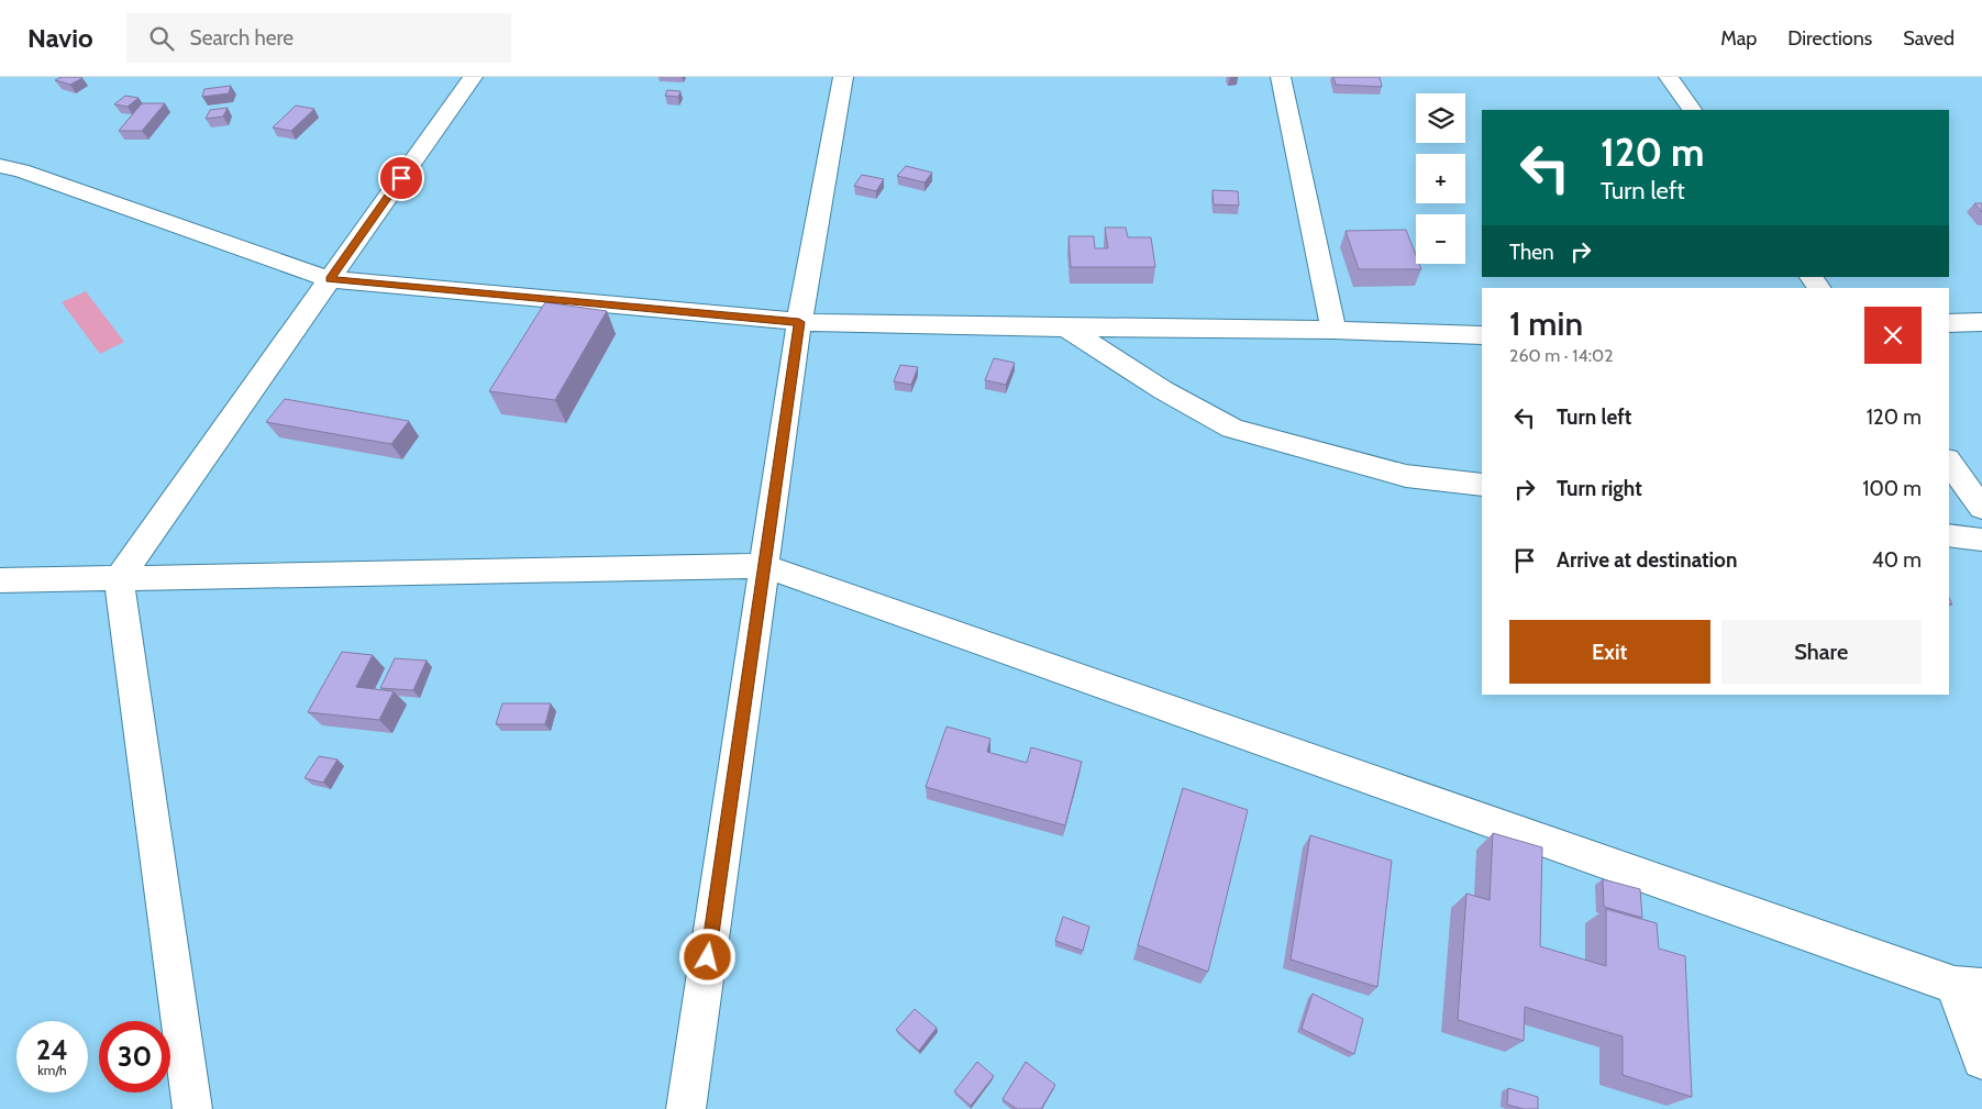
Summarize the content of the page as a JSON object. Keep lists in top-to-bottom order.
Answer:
{
  "page": {
    "header": "Navio",
    "search": "Search here",
    "nav": ["Map", "Directions", "Saved"],
    "map_buttons": ["+", "−"],
    "turn": ["120 m", "Turn left"],
    "then": "Then",
    "heading": ["1 min", "260 m · 14:02"],
    "list": [
      {
        "name": "Turn left",
        "value": "120 m"
      },
      {
        "name": "Turn right",
        "value": "100 m"
      },
      {
        "name": "Arrive at destination",
        "value": "40 m"
      }
    ],
    "buttons": ["Exit", "Share"],
    "speed": "24 km/h",
    "limit": "30"
  }
}
